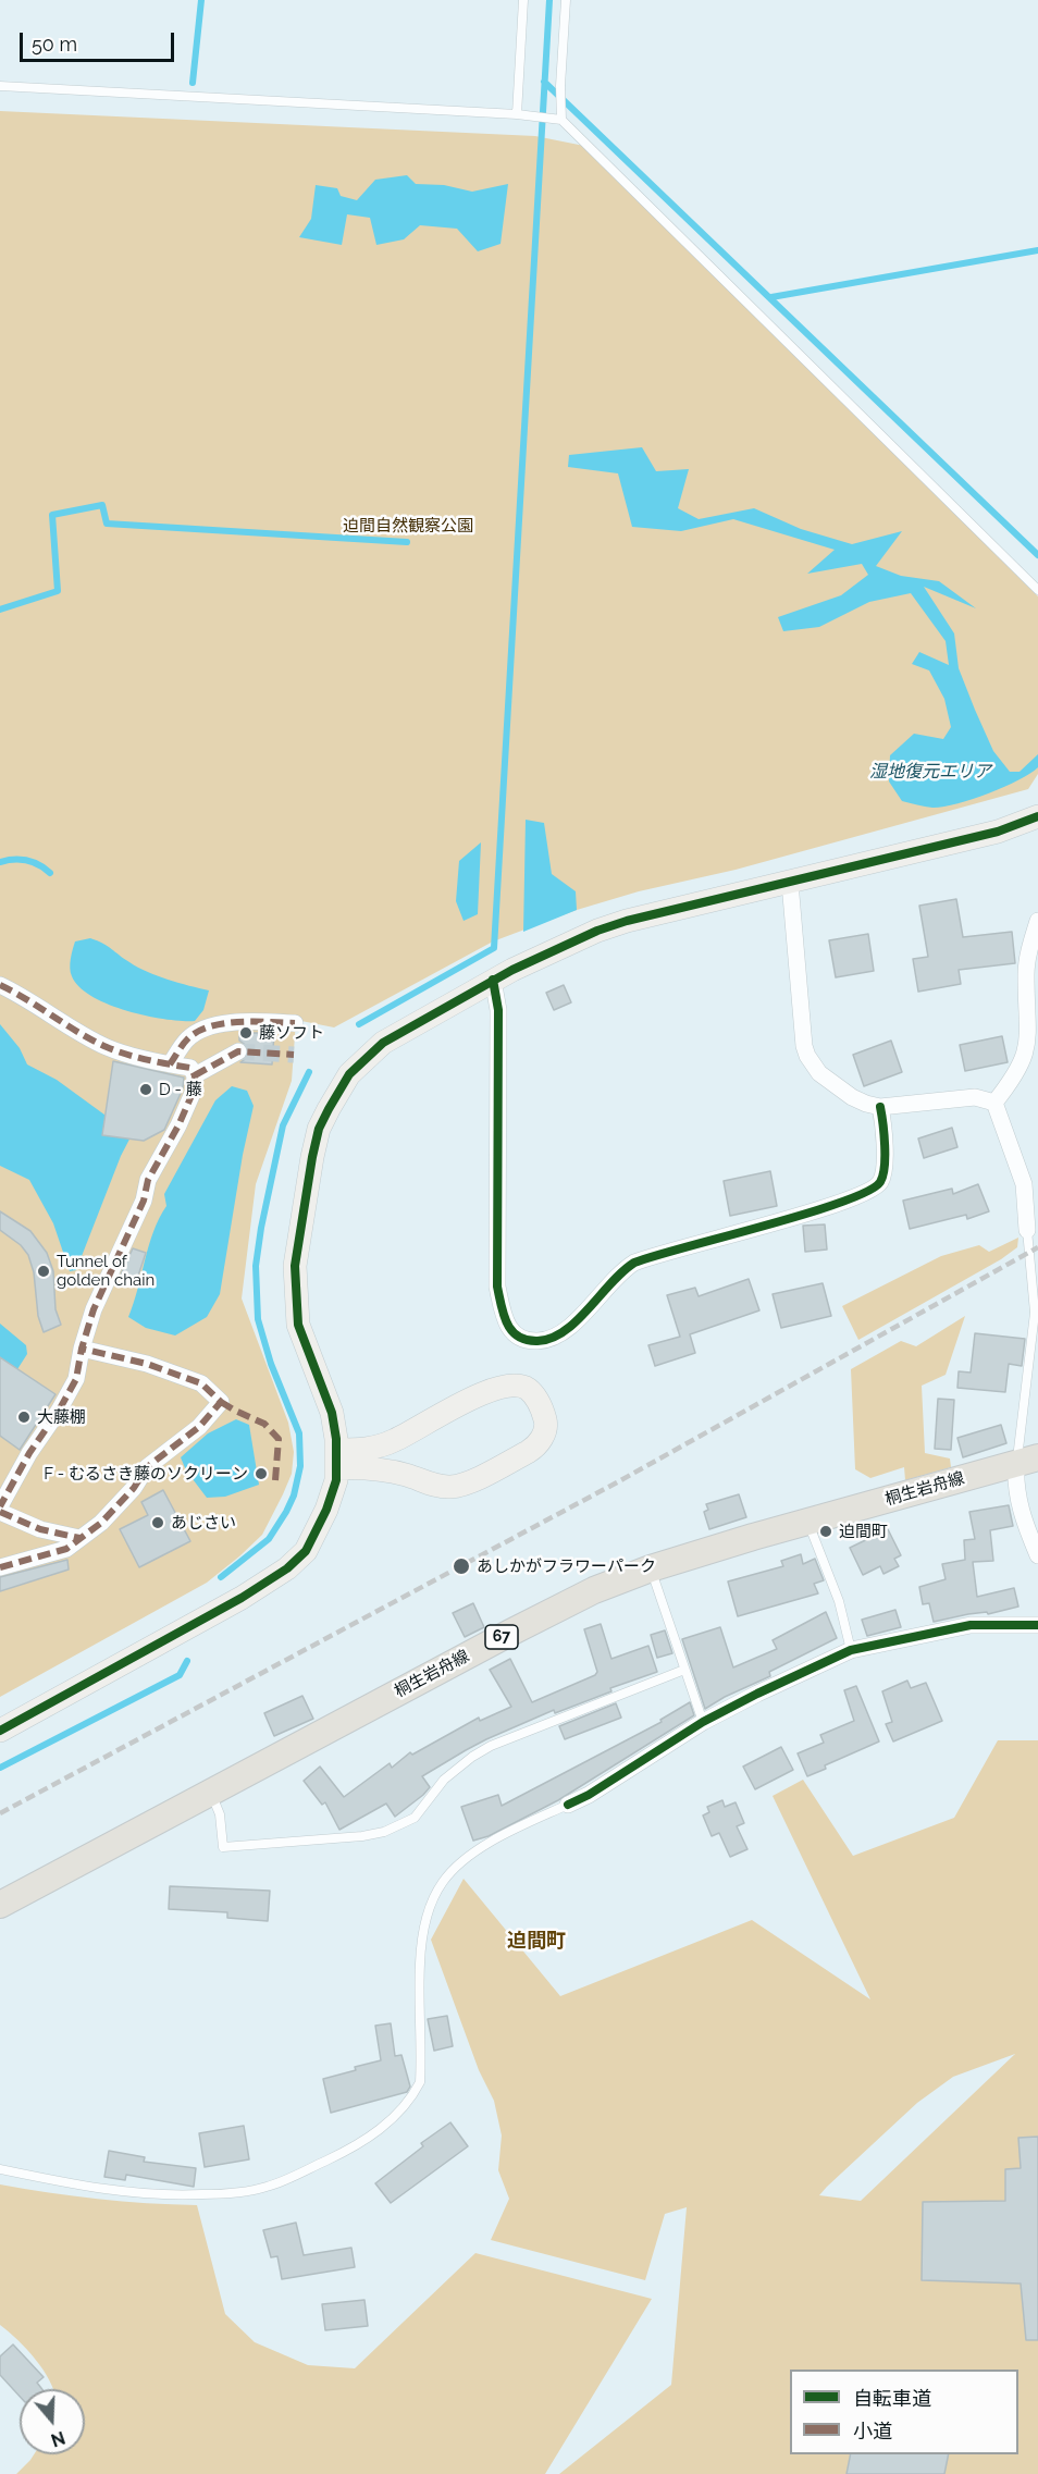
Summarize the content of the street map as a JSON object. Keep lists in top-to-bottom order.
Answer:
{
  "streets": {
    "main road": ["桐生岩舟線", "67"]
  },
  "districts": ["迫間町"],
  "water": ["湿地復元エリア"],
  "parks": ["迫間自然観察公園"],
  "places": [
    "藤ソフト",
    "D - 藤",
    "Tunnel of golden chain",
    "大藤棚",
    "F - むるさき藤のソクリーン",
    "あじさい",
    "迫間町",
    "あしかがフラワーパーク"
  ],
  "legend": ["自転車道", "小道"],
  "scale_bar": "50 m",
  "north": "bottom"
}
